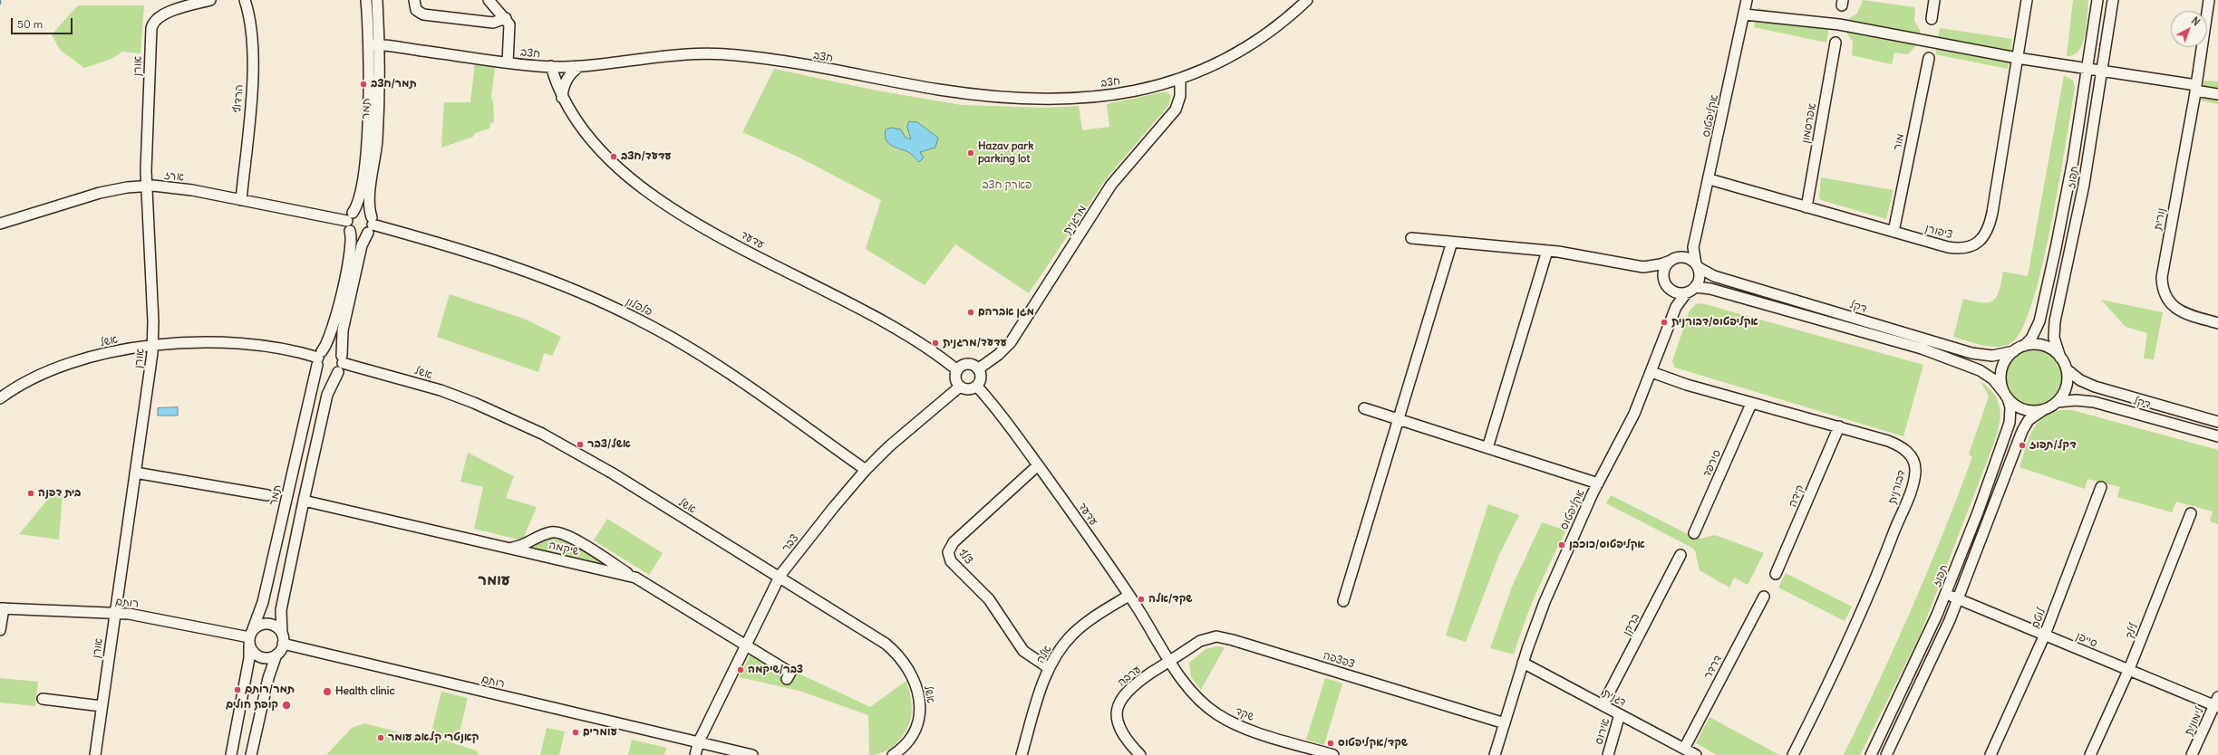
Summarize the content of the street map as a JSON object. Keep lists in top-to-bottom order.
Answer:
{
  "streets": {
    "street": [
      "חצב",
      "אורן",
      "הרדוף",
      "תמר",
      "אקליפטוס",
      "אפרסמון",
      "מור",
      "ארז",
      "תפוז",
      "נורית",
      "מרגנית",
      "ציפורן",
      "עדעד",
      "פלפלון",
      "דקל",
      "אשל",
      "סירפד",
      "דבורנית",
      "קידה",
      "צבר",
      "שיקמה",
      "צלף",
      "רותם",
      "לוטם",
      "ברקן",
      "לילך",
      "סייפן",
      "אלה",
      "צפצפה",
      "דרדר",
      "ערבה",
      "דגנית",
      "שקד",
      "לימונית",
      "אירוס"
    ]
  },
  "crossings": [
    ["חצב", "תמר"],
    ["חצב", "מרגנית"],
    ["חצב", "עדעד"],
    ["אורן", "ארז"],
    ["אורן", "אשל"],
    ["אורן", "רותם"],
    ["הרדוף", "ארז"],
    ["תמר", "ארז"],
    ["תמר", "פלפלון"],
    ["תמר", "אשל"],
    ["תמר", "שיקמה"],
    ["תמר", "רותם"],
    ["אקליפטוס", "ציפורן"],
    ["אקליפטוס", "דקל"],
    ["אקליפטוס", "דבורנית"],
    ["אקליפטוס", "צפצפה"],
    ["אקליפטוס", "דגנית"],
    ["אפרסמון", "ציפורן"],
    ["מור", "ציפורן"],
    ["תפוז", "דקל"],
    ["תפוז", "סייפן"],
    ["מרגנית", "עדעד"],
    ["מרגנית", "צבר"],
    ["עדעד", "צבר"],
    ["עדעד", "צלף"],
    ["עדעד", "אלה"],
    ["עדעד", "צפצפה"],
    ["עדעד", "ערבה"],
    ["עדעד", "שקד"],
    ["פלפלון", "צבר"],
    ["אשל", "צבר"],
    ["סירפד", "דבורנית"],
    ["דבורנית", "קידה"],
    ["צבר", "שיקמה"],
    ["צבר", "רותם"],
    ["צלף", "אלה"],
    ["לוטם", "סייפן"],
    ["ברקן", "דגנית"],
    ["לילך", "סייפן"],
    ["סייפן", "לימונית"],
    ["צפצפה", "ערבה"],
    ["צפצפה", "שקד"],
    ["דרדר", "דגנית"],
    ["ערבה", "שקד"],
    ["דגנית", "אירוס"]
  ],
  "districts": ["עומר"],
  "parks": ["פארק חצב"],
  "places": [
    "תמר/חצב",
    "Hazav park parking lot",
    "עדעד/חצב",
    "מגן אברהם",
    "אקליפטוס/דבורנית",
    "עדעד/מרגנית",
    "אשל/צבר",
    "דקל/תפוז",
    "בית דפנה",
    "אקליפטוס/כוכבן",
    "שקד/אלה",
    "צבר/שיקמה",
    "תמר/רותם",
    "Health clinic",
    "קופת חולים",
    "עומרים",
    "קאנטרי קלאב עומר",
    "שקד/אקליפטוס"
  ],
  "scale_bar": "50 m",
  "north": "top right"
}
